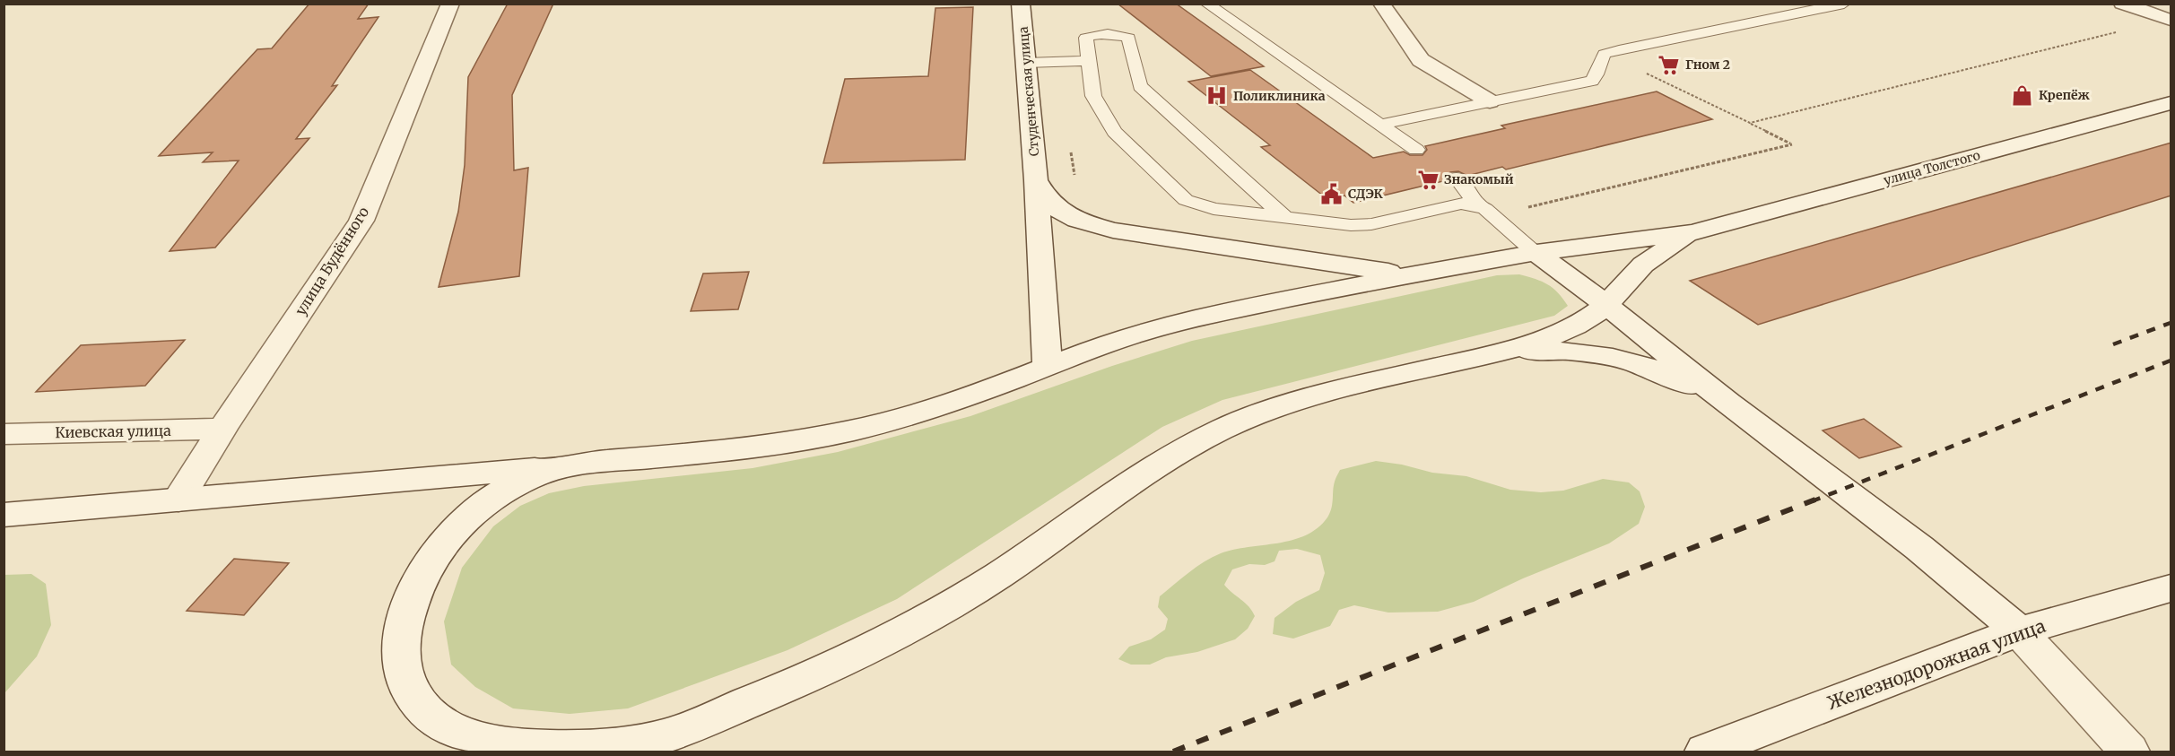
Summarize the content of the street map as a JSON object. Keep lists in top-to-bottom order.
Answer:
{
  "streets": {
    "street": [
      "Студенческая улица",
      "улица Толстого",
      "улица Будённого",
      "Киевская улица",
      "Железнодорожная улица"
    ]
  },
  "crossings": [
    ["улица Будённого", "Киевская улица"]
  ],
  "places": {
    "supermarket": ["Гном 2", "Знакомый"],
    "shop": ["Крепёж"],
    "hospital": ["Поликлиника"],
    "public building": ["СДЭК"]
  }
}
